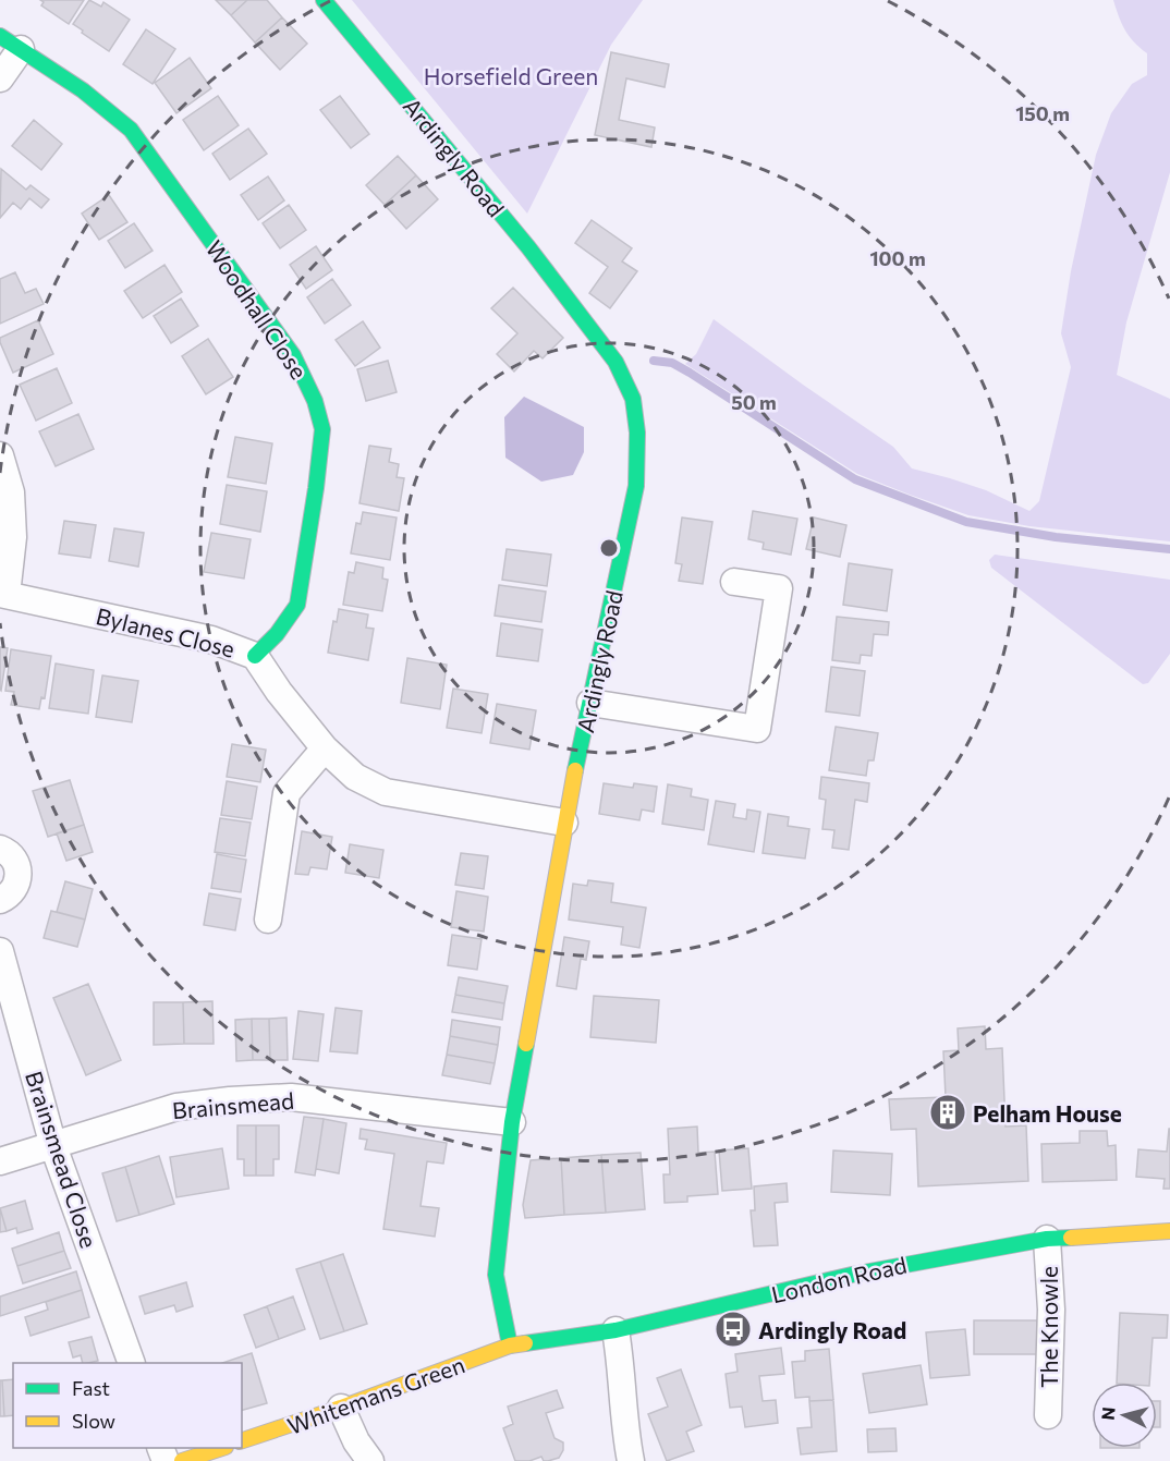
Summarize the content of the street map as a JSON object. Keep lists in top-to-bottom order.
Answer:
{
  "streets": {
    "street": [
      "Ardingly Road",
      "Woodhall Close",
      "Bylanes Close",
      "Brainsmead",
      "Brainsmead Close",
      "London Road",
      "The Knowle",
      "Whitemans Green"
    ]
  },
  "crossings": [
    ["Ardingly Road", "Bylanes Close"],
    ["Ardingly Road", "Brainsmead"],
    ["Ardingly Road", "London Road"],
    ["Ardingly Road", "Whitemans Green"],
    ["Woodhall Close", "Bylanes Close"],
    ["Brainsmead", "Brainsmead Close"],
    ["London Road", "The Knowle"],
    ["London Road", "Whitemans Green"]
  ],
  "parks": ["Horsefield Green"],
  "places": {
    "building": ["Pelham House"],
    "bus stop": ["Ardingly Road"]
  },
  "legend": ["Fast", "Slow"],
  "north": "left",
  "rings": ["150 m", "100 m", "50 m"]
}
